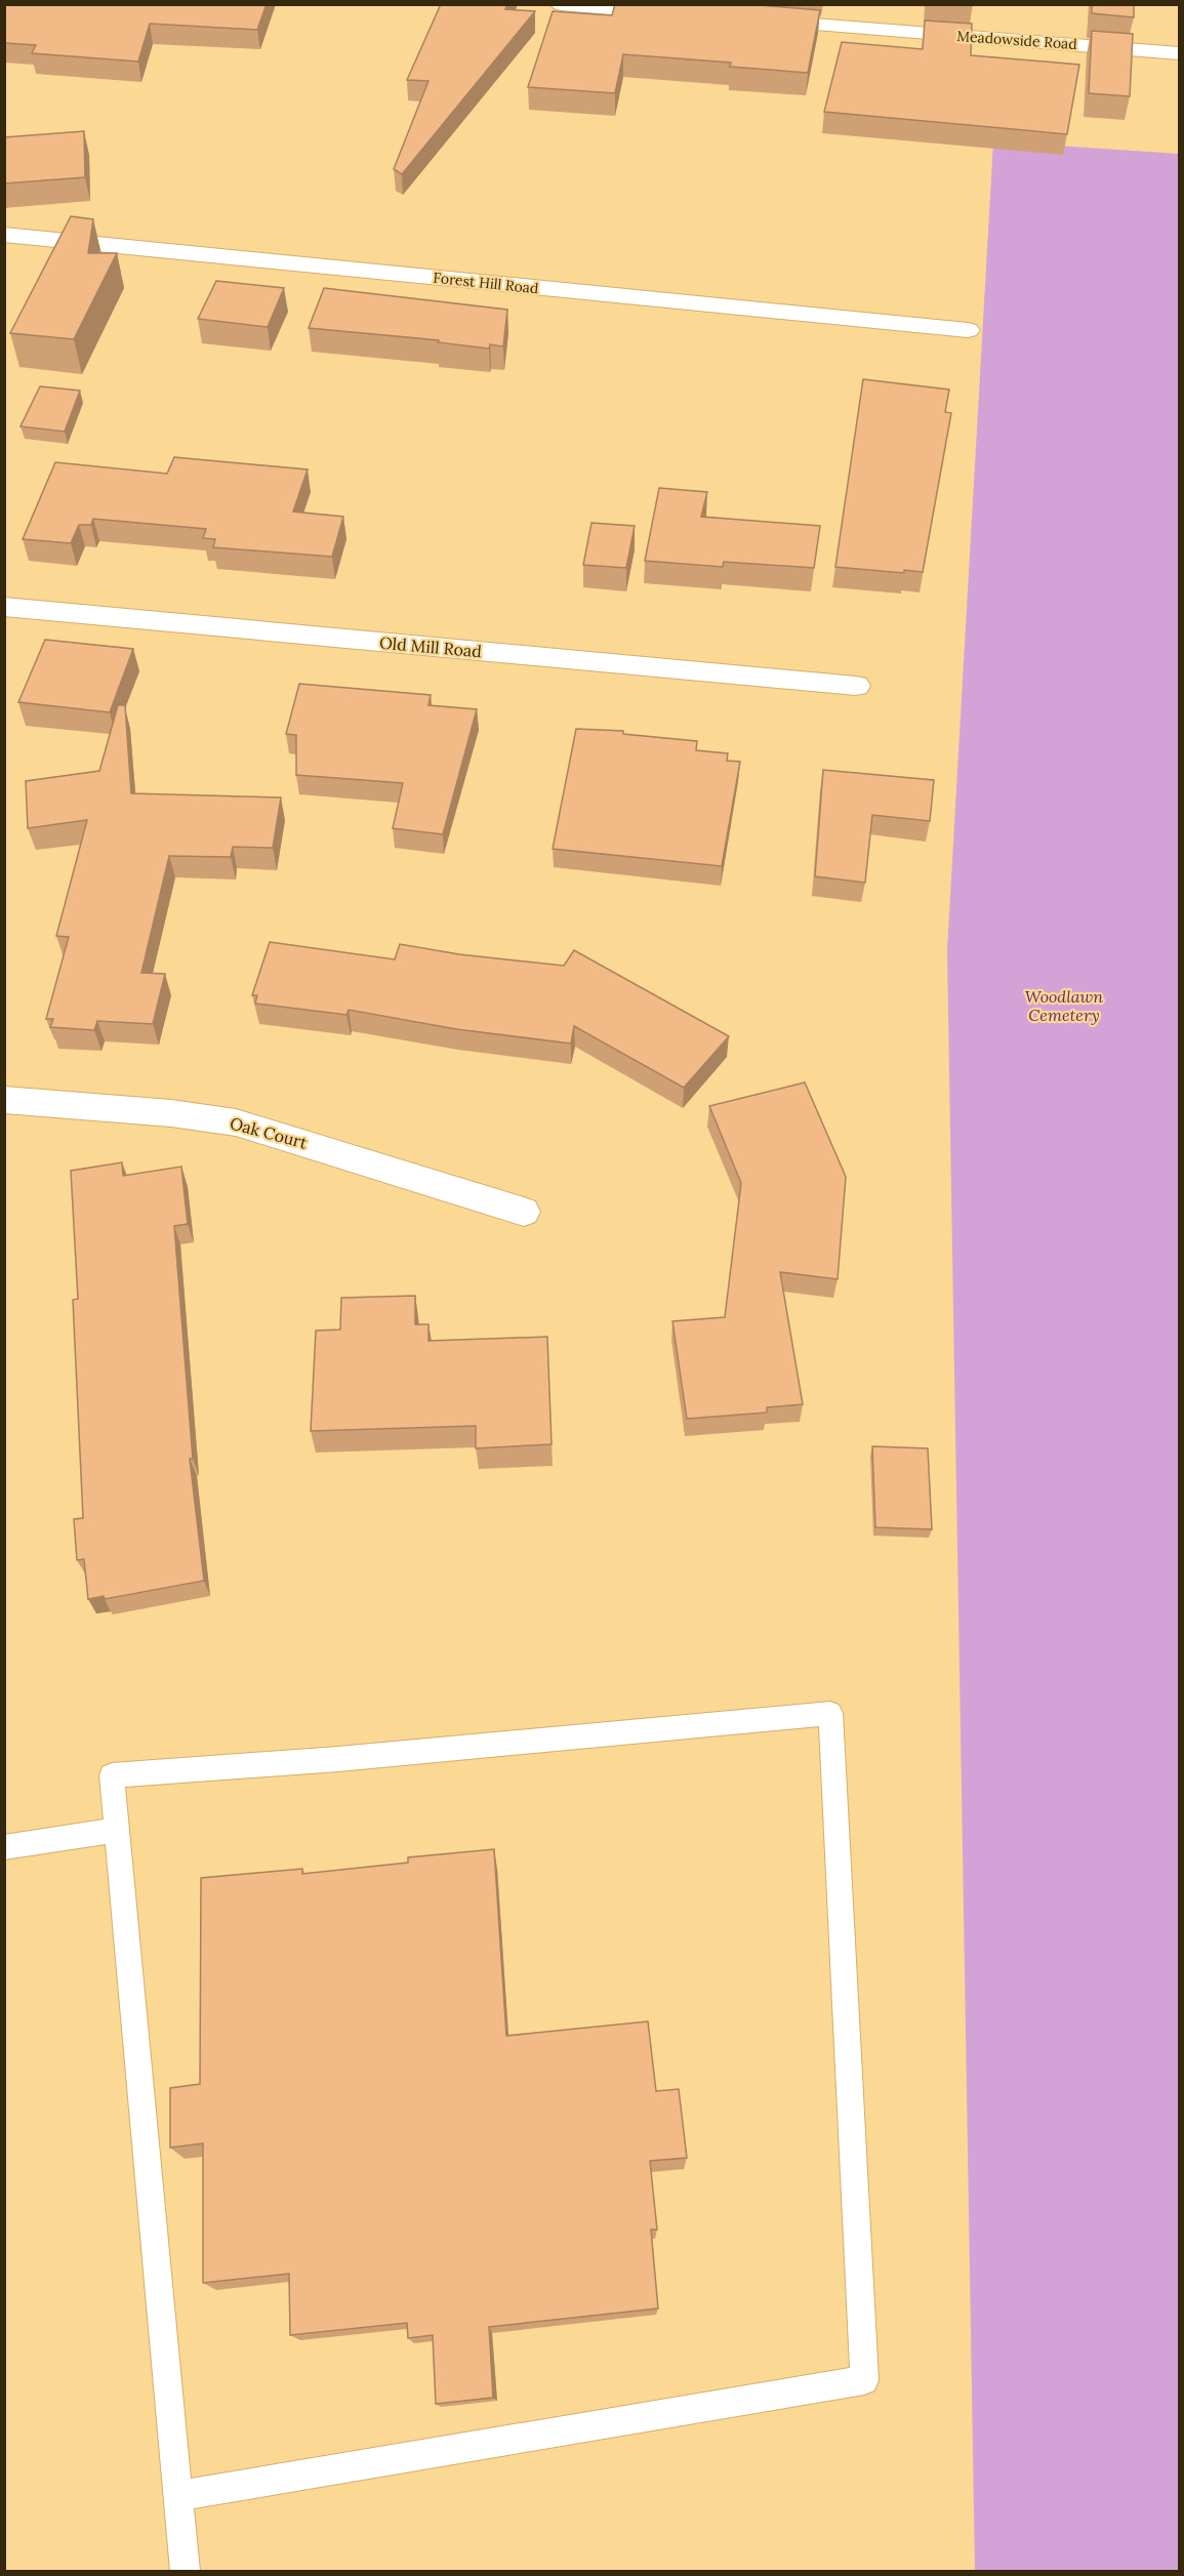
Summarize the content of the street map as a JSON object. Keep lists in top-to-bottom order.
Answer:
{
  "streets": {
    "street": [
      "Meadowside Road",
      "Forest Hill Road",
      "Old Mill Road",
      "Oak Court"
    ]
  },
  "parks": ["Woodlawn Cemetery"]
}
